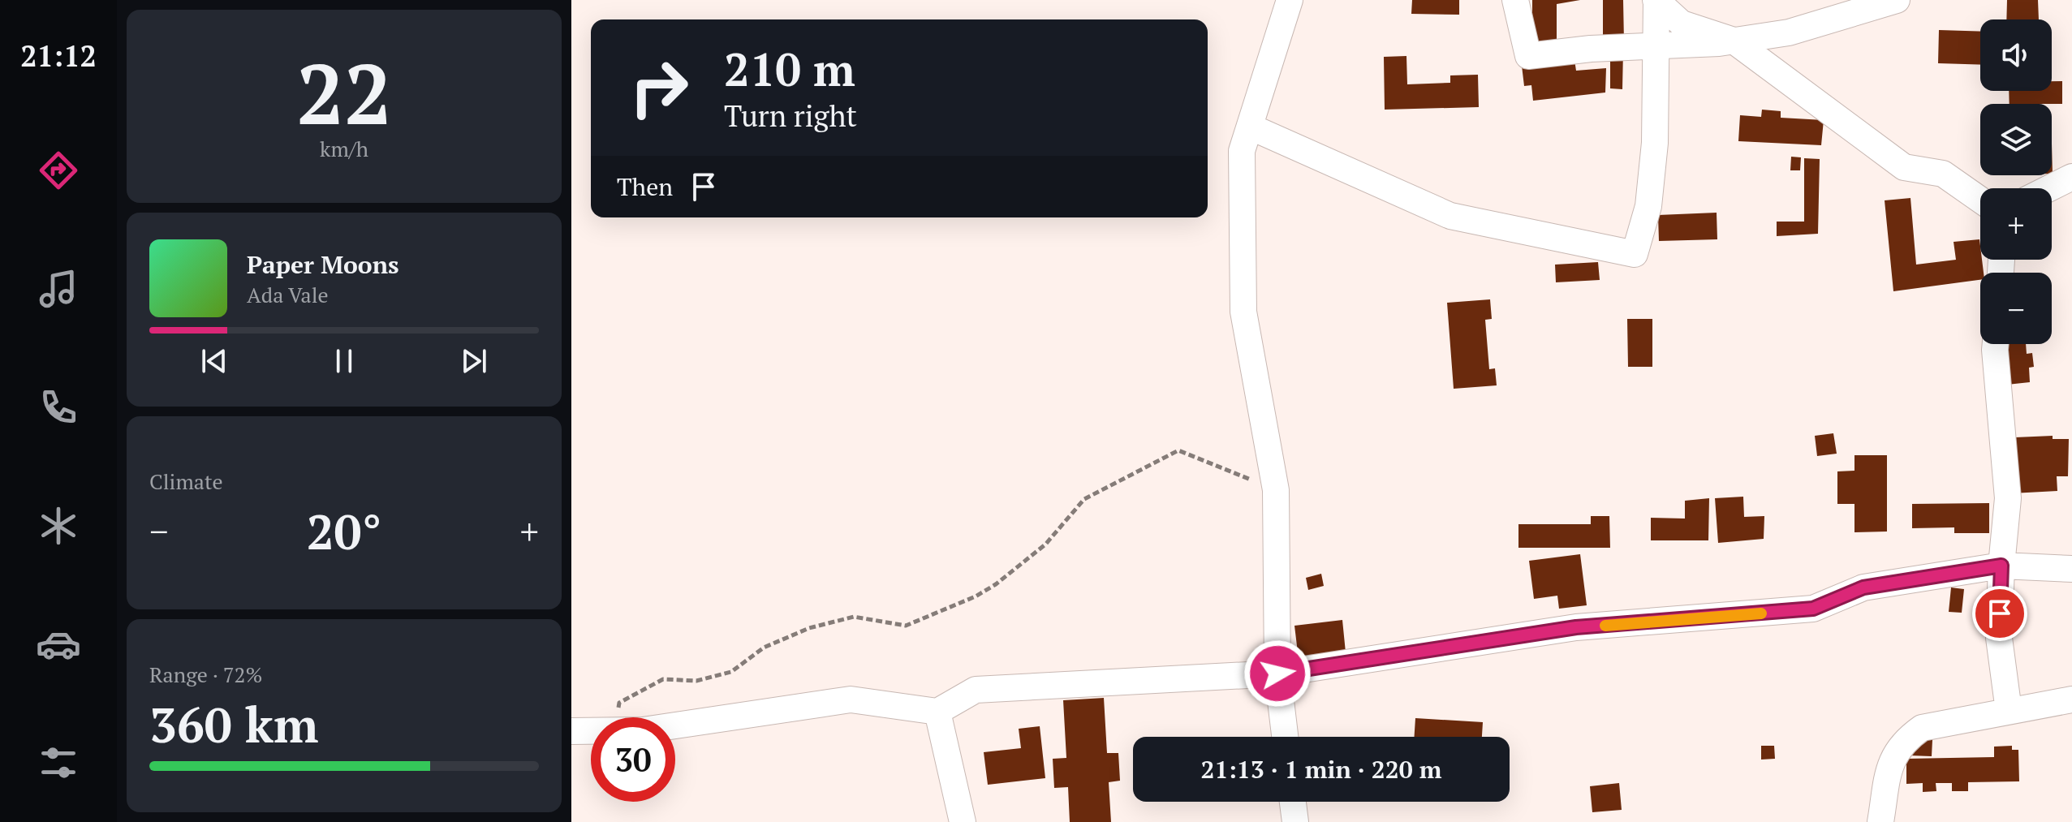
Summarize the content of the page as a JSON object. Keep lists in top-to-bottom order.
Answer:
{
  "page": {
    "tabs": "21:12",
    "tile": [
      ["22", "km/h"],
      "Climate",
      ["Range · 72%", "360 km"]
    ],
    "map_buttons": ["+", "−"],
    "turn": ["210 m", "Turn right"],
    "then": "Then",
    "song": ["Paper Moons", "Ada Vale"],
    "heat": ["−", "20°", "+"],
    "limit": "30",
    "trip": "21:13 · 1 min · 220 m"
  }
}
